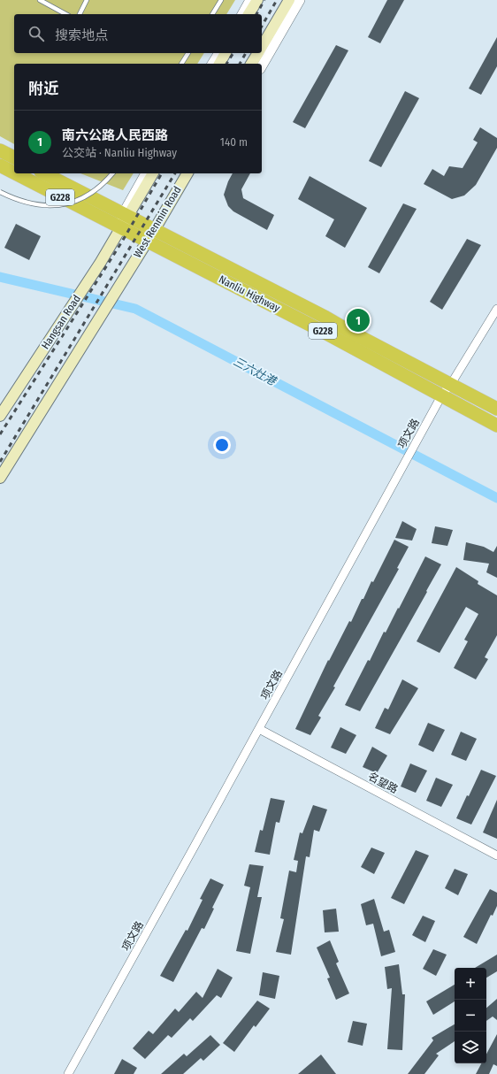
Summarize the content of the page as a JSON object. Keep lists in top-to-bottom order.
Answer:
{
  "streets": {
    "highway": ["G228", "Nanliu Highway"],
    "main road": ["West Renmin Road", "Hangsan Road"],
    "street": ["项文路", "名望路"]
  },
  "crossings": [
    ["West Renmin Road", "Nanliu Highway"],
    ["Nanliu Highway", "Hangsan Road"],
    ["Nanliu Highway", "项文路"],
    ["项文路", "名望路"]
  ],
  "water": ["三六灶港"],
  "page": {
    "search": "搜索地点",
    "heading": "附近",
    "list": [
      {
        "mark": "1",
        "name": "南六公路人民西路",
        "note": "公交站 · Nanliu Highway",
        "value": "140 m"
      }
    ],
    "pins": "1",
    "map_buttons": ["+", "−"]
  }
}
